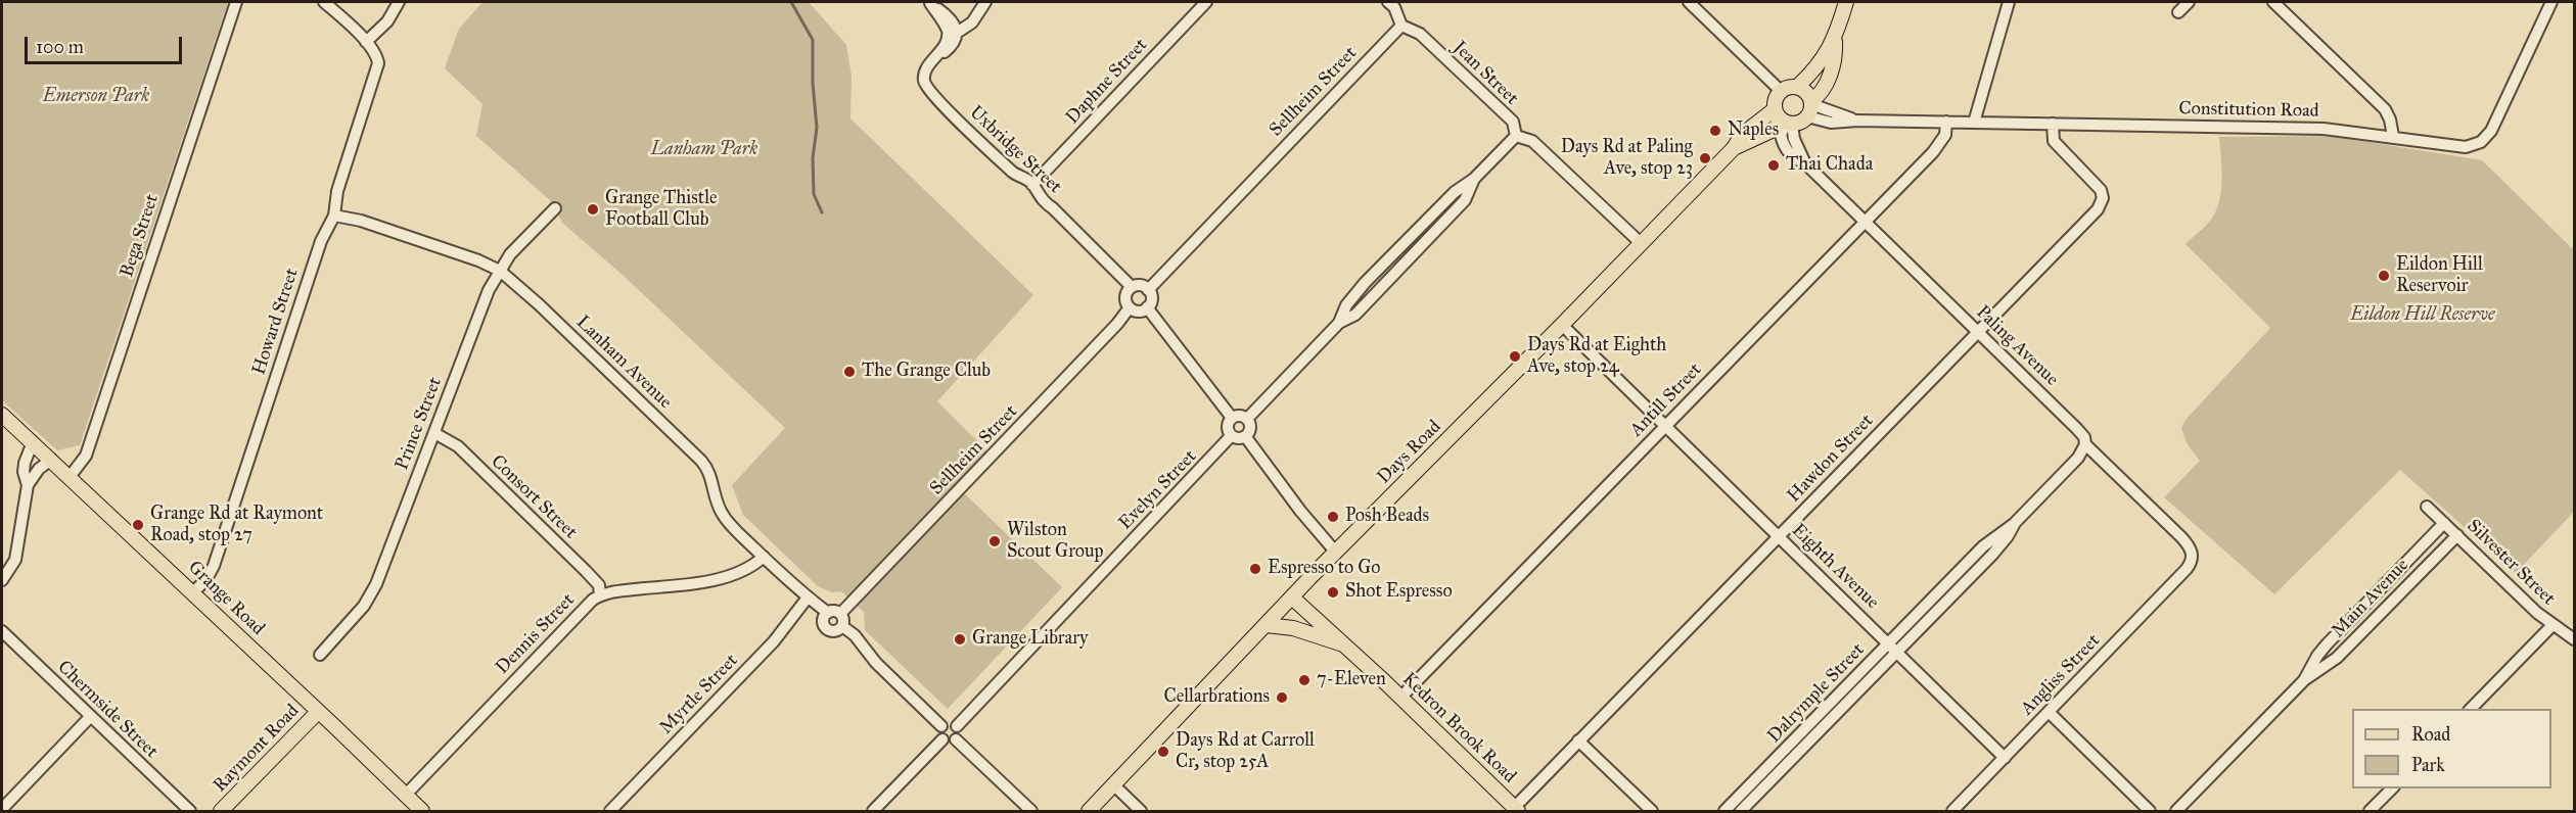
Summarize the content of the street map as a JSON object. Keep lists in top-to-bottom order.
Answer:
{
  "streets": {
    "main road": [
      "Days Road",
      "Grange Road",
      "Kedron Brook Road",
      "Raymont Road"
    ],
    "street": [
      "Jean Street",
      "Daphne Street",
      "Sellheim Street",
      "Constitution Road",
      "Uxbridge Street",
      "Bega Street",
      "Howard Street",
      "Paling Avenue",
      "Lanham Avenue",
      "Antill Street",
      "Prince Street",
      "Hawdon Street",
      "Evelyn Street",
      "Consort Street",
      "Silvester Street",
      "Eighth Avenue",
      "Main Avenue",
      "Dennis Street",
      "Angliss Street",
      "Dalrymple Street",
      "Myrtle Street",
      "Chermside Street"
    ]
  },
  "crossings": [
    ["Jean Street", "Sellheim Street"],
    ["Jean Street", "Days Road"],
    ["Daphne Street", "Uxbridge Street"],
    ["Sellheim Street", "Uxbridge Street"],
    ["Sellheim Street", "Lanham Avenue"],
    ["Constitution Road", "Paling Avenue"],
    ["Constitution Road", "Antill Street"],
    ["Constitution Road", "Days Road"],
    ["Constitution Road", "Hawdon Street"],
    ["Bega Street", "Grange Road"],
    ["Howard Street", "Lanham Avenue"],
    ["Howard Street", "Grange Road"],
    ["Paling Avenue", "Antill Street"],
    ["Paling Avenue", "Days Road"],
    ["Paling Avenue", "Hawdon Street"],
    ["Paling Avenue", "Angliss Street"],
    ["Paling Avenue", "Dalrymple Street"],
    ["Lanham Avenue", "Prince Street"],
    ["Lanham Avenue", "Dennis Street"],
    ["Lanham Avenue", "Myrtle Street"],
    ["Antill Street", "Eighth Avenue"],
    ["Antill Street", "Kedron Brook Road"],
    ["Prince Street", "Consort Street"],
    ["Days Road", "Eighth Avenue"],
    ["Days Road", "Kedron Brook Road"],
    ["Hawdon Street", "Eighth Avenue"],
    ["Hawdon Street", "Kedron Brook Road"],
    ["Consort Street", "Dennis Street"],
    ["Silvester Street", "Main Avenue"],
    ["Eighth Avenue", "Angliss Street"],
    ["Eighth Avenue", "Dalrymple Street"],
    ["Grange Road", "Dennis Street"],
    ["Grange Road", "Raymont Road"]
  ],
  "parks": ["Emerson Park", "Lanham Park", "Eildon Hill Reserve"],
  "places": [
    "Naples",
    "Days Rd at Paling Ave, stop 23",
    "Thai Chada",
    "Grange Thistle Football Club",
    "Eildon Hill Reservoir",
    "Days Rd at Eighth Ave, stop 24",
    "The Grange Club",
    "Posh Beads",
    "Grange Rd at Raymont Road, stop 27",
    "Wilston Scout Group",
    "Espresso to Go",
    "Shot Espresso",
    "Grange Library",
    "7-Eleven",
    "Cellarbrations",
    "Days Rd at Carroll Cr, stop 25A"
  ],
  "legend": ["Road", "Park"],
  "scale_bar": "100 m"
}
